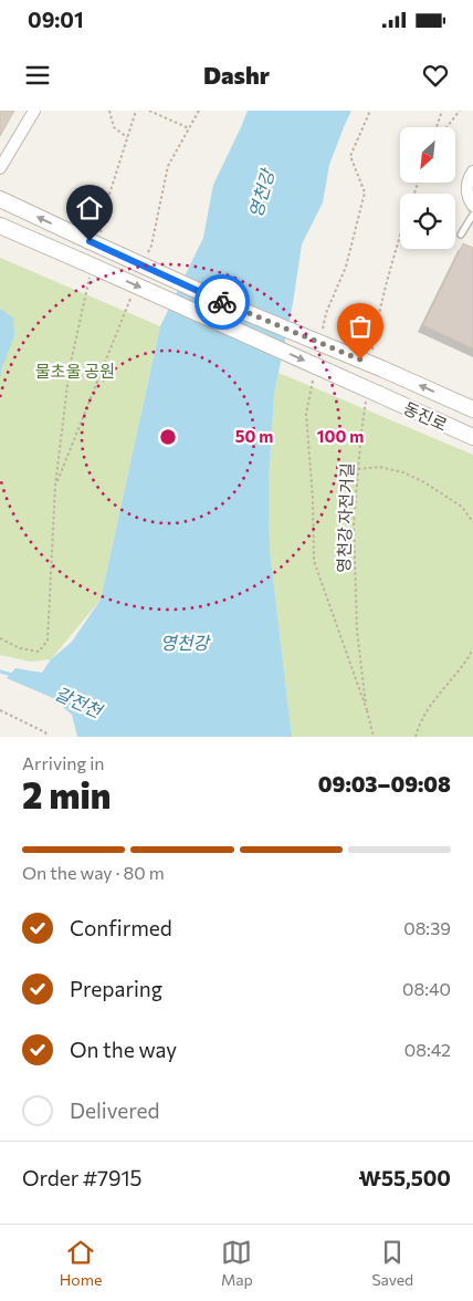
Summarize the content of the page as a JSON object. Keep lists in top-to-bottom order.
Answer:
{
  "streets": {
    "street": ["동진로"],
    "path": ["영천강 자전거길"]
  },
  "crossings": [
    ["동진로", "영천강 자전거길"]
  ],
  "water": ["영천강", "갈전천"],
  "parks": ["물초울 공원"],
  "north": "bottom left",
  "page": {
    "status": "09:01",
    "header": "Dashr",
    "heading": ["2 min", "Arriving in", "09:03–09:08"],
    "panel": ["Order #7915", "₩55,500"],
    "bar": "On the way · 80 m",
    "list": [
      ["Confirmed", "08:39"],
      ["Preparing", "08:40"],
      ["On the way", "08:42"],
      "Delivered"
    ],
    "tabs": ["Home", "Map", "Saved"]
  },
  "rings": ["50 m", "100 m"]
}
